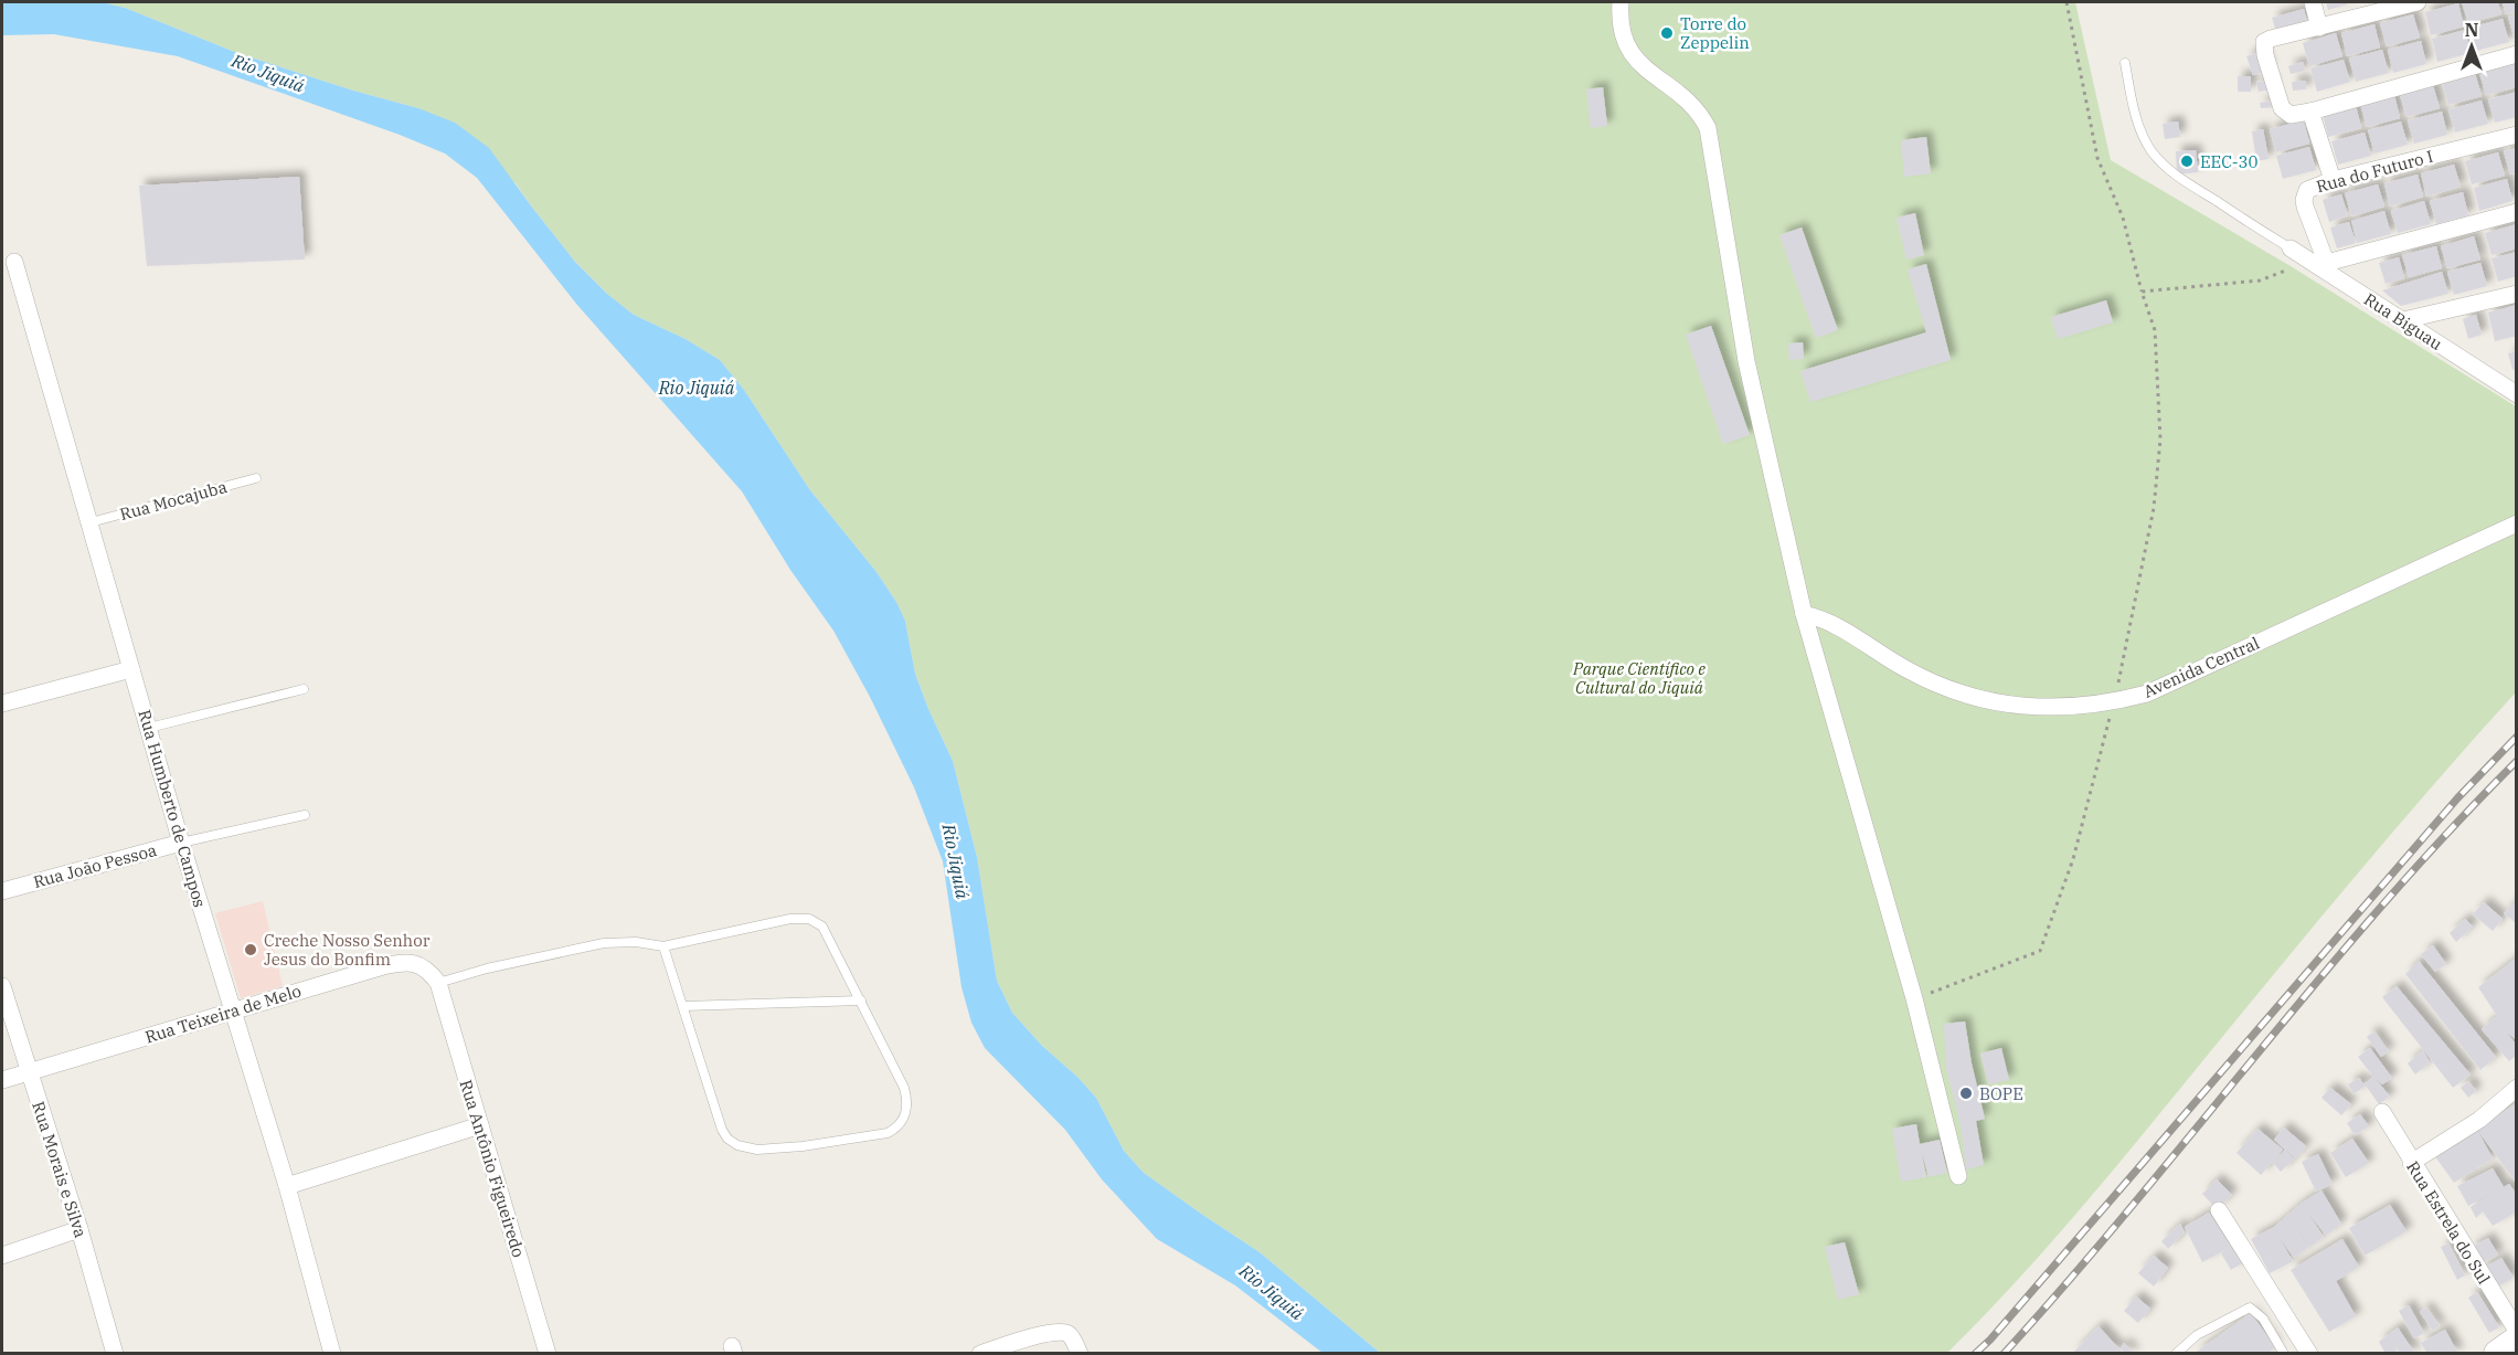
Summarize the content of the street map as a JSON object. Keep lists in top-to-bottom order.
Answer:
{
  "streets": {
    "street": [
      "Rua do Futuro I",
      "Rua Biguau",
      "Avenida Central",
      "Rua Humberto de Campos",
      "Rua João Pessoa",
      "Rua Teixeira de Melo",
      "Rua Antônio Figueiredo",
      "Rua Morais e Silva",
      "Rua Estrela do Sul"
    ],
    "lane": ["Rua Mocajuba"]
  },
  "crossings": [
    ["Rua do Futuro I", "Rua Biguau"],
    ["Rua Mocajuba", "Rua Humberto de Campos"],
    ["Rua Humberto de Campos", "Rua João Pessoa"],
    ["Rua Humberto de Campos", "Rua Teixeira de Melo"],
    ["Rua Teixeira de Melo", "Rua Antônio Figueiredo"],
    ["Rua Teixeira de Melo", "Rua Morais e Silva"]
  ],
  "water": ["Rio Jiquiá"],
  "parks": ["Parque Científico e Cultural do Jiquiá"],
  "places": [
    "Torre do Zeppelin",
    "EEC-30",
    "Creche Nosso Senhor Jesus do Bonfim",
    "BOPE"
  ],
  "north": "top"
}
